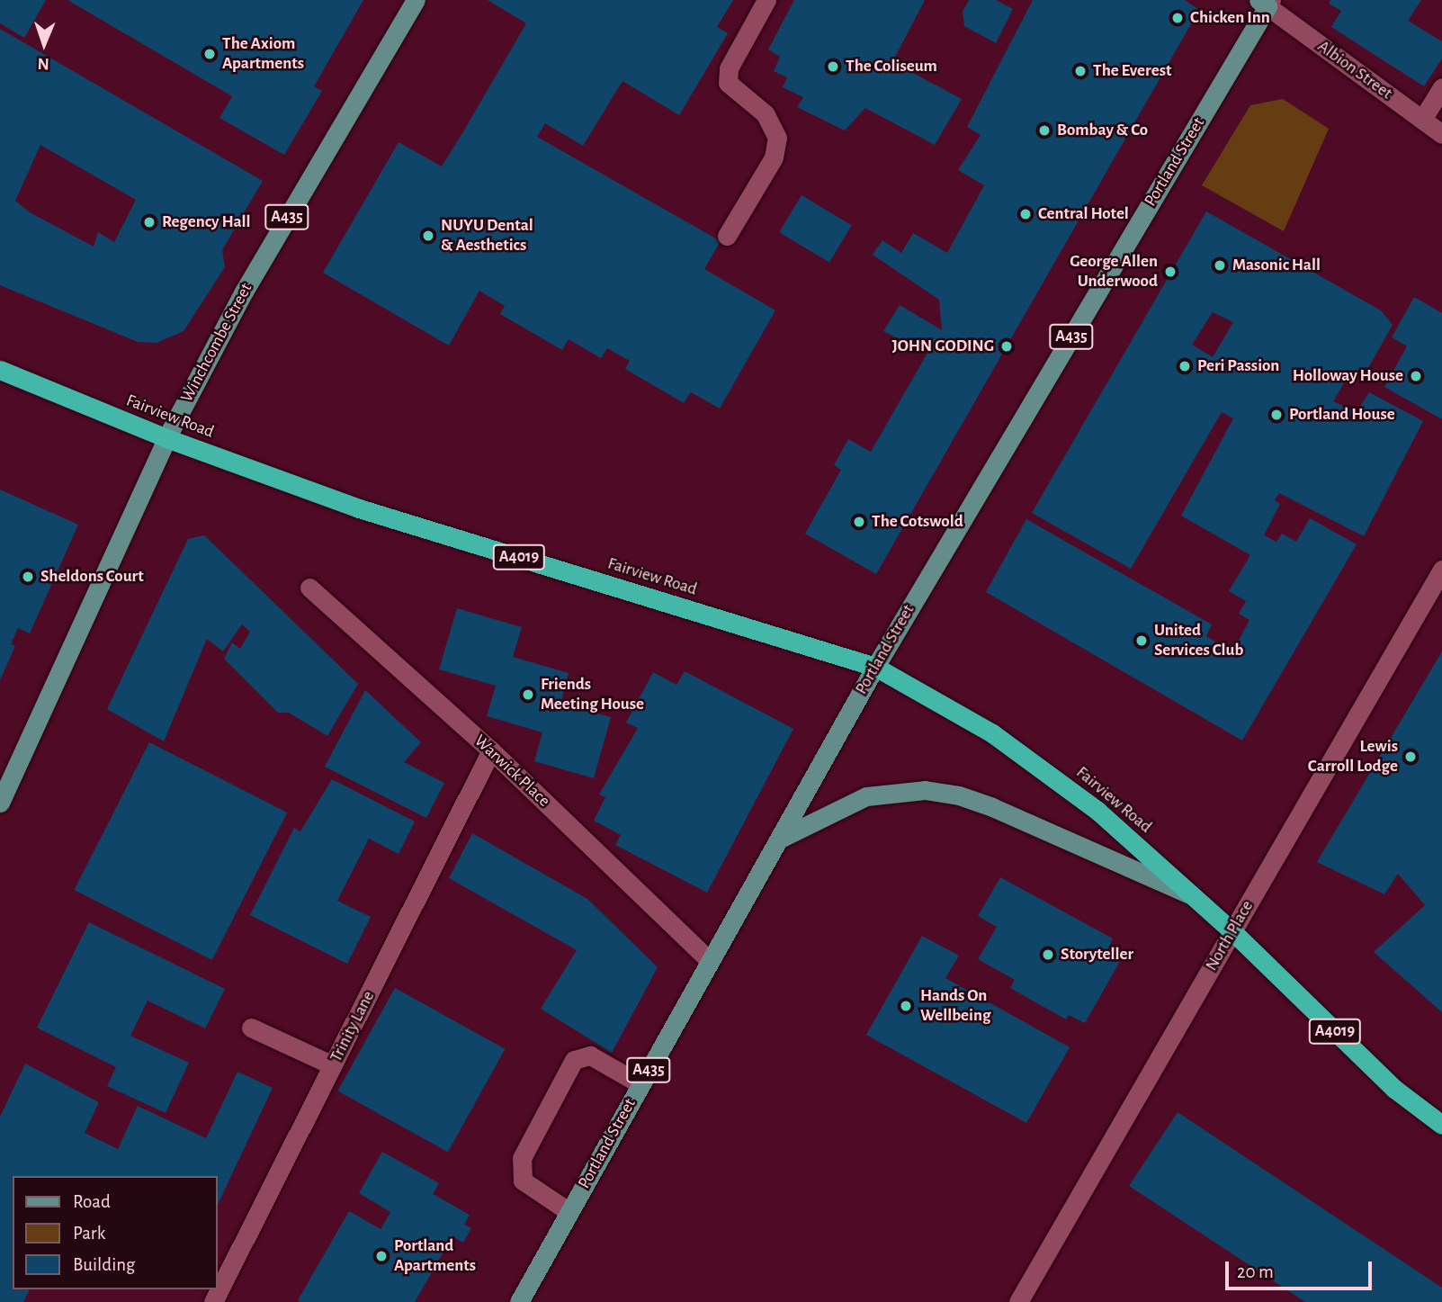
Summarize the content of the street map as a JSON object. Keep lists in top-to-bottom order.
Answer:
{
  "streets": {
    "highway": ["Fairview Road", "A4019"],
    "main road": ["Portland Street", "A435", "Winchcombe Street"],
    "street": [
      "Albion Street",
      "Warwick Place",
      "North Place",
      "Trinity Lane"
    ]
  },
  "crossings": [
    ["Albion Street", "Portland Street"],
    ["Portland Street", "Fairview Road"],
    ["Portland Street", "Warwick Place"],
    ["Winchcombe Street", "Fairview Road"],
    ["Fairview Road", "A4019"],
    ["Fairview Road", "North Place"],
    ["A4019", "North Place"],
    ["Warwick Place", "Trinity Lane"]
  ],
  "places": [
    "Chicken Inn",
    "The Axiom Apartments",
    "The Coliseum",
    "The Everest",
    "Bombay & Co",
    "Central Hotel",
    "Regency Hall",
    "NUYU Dental & Aesthetics",
    "Masonic Hall",
    "George Allen Underwood",
    "JOHN GODING",
    "Peri Passion",
    "Holloway House",
    "Portland House",
    "The Cotswold",
    "Sheldons Court",
    "United Services Club",
    "Friends Meeting House",
    "Lewis Carroll Lodge",
    "Storyteller",
    "Hands On Wellbeing",
    "Portland Apartments"
  ],
  "legend": ["Road", "Park", "Building"],
  "scale_bar": "20 m",
  "north": "bottom"
}
